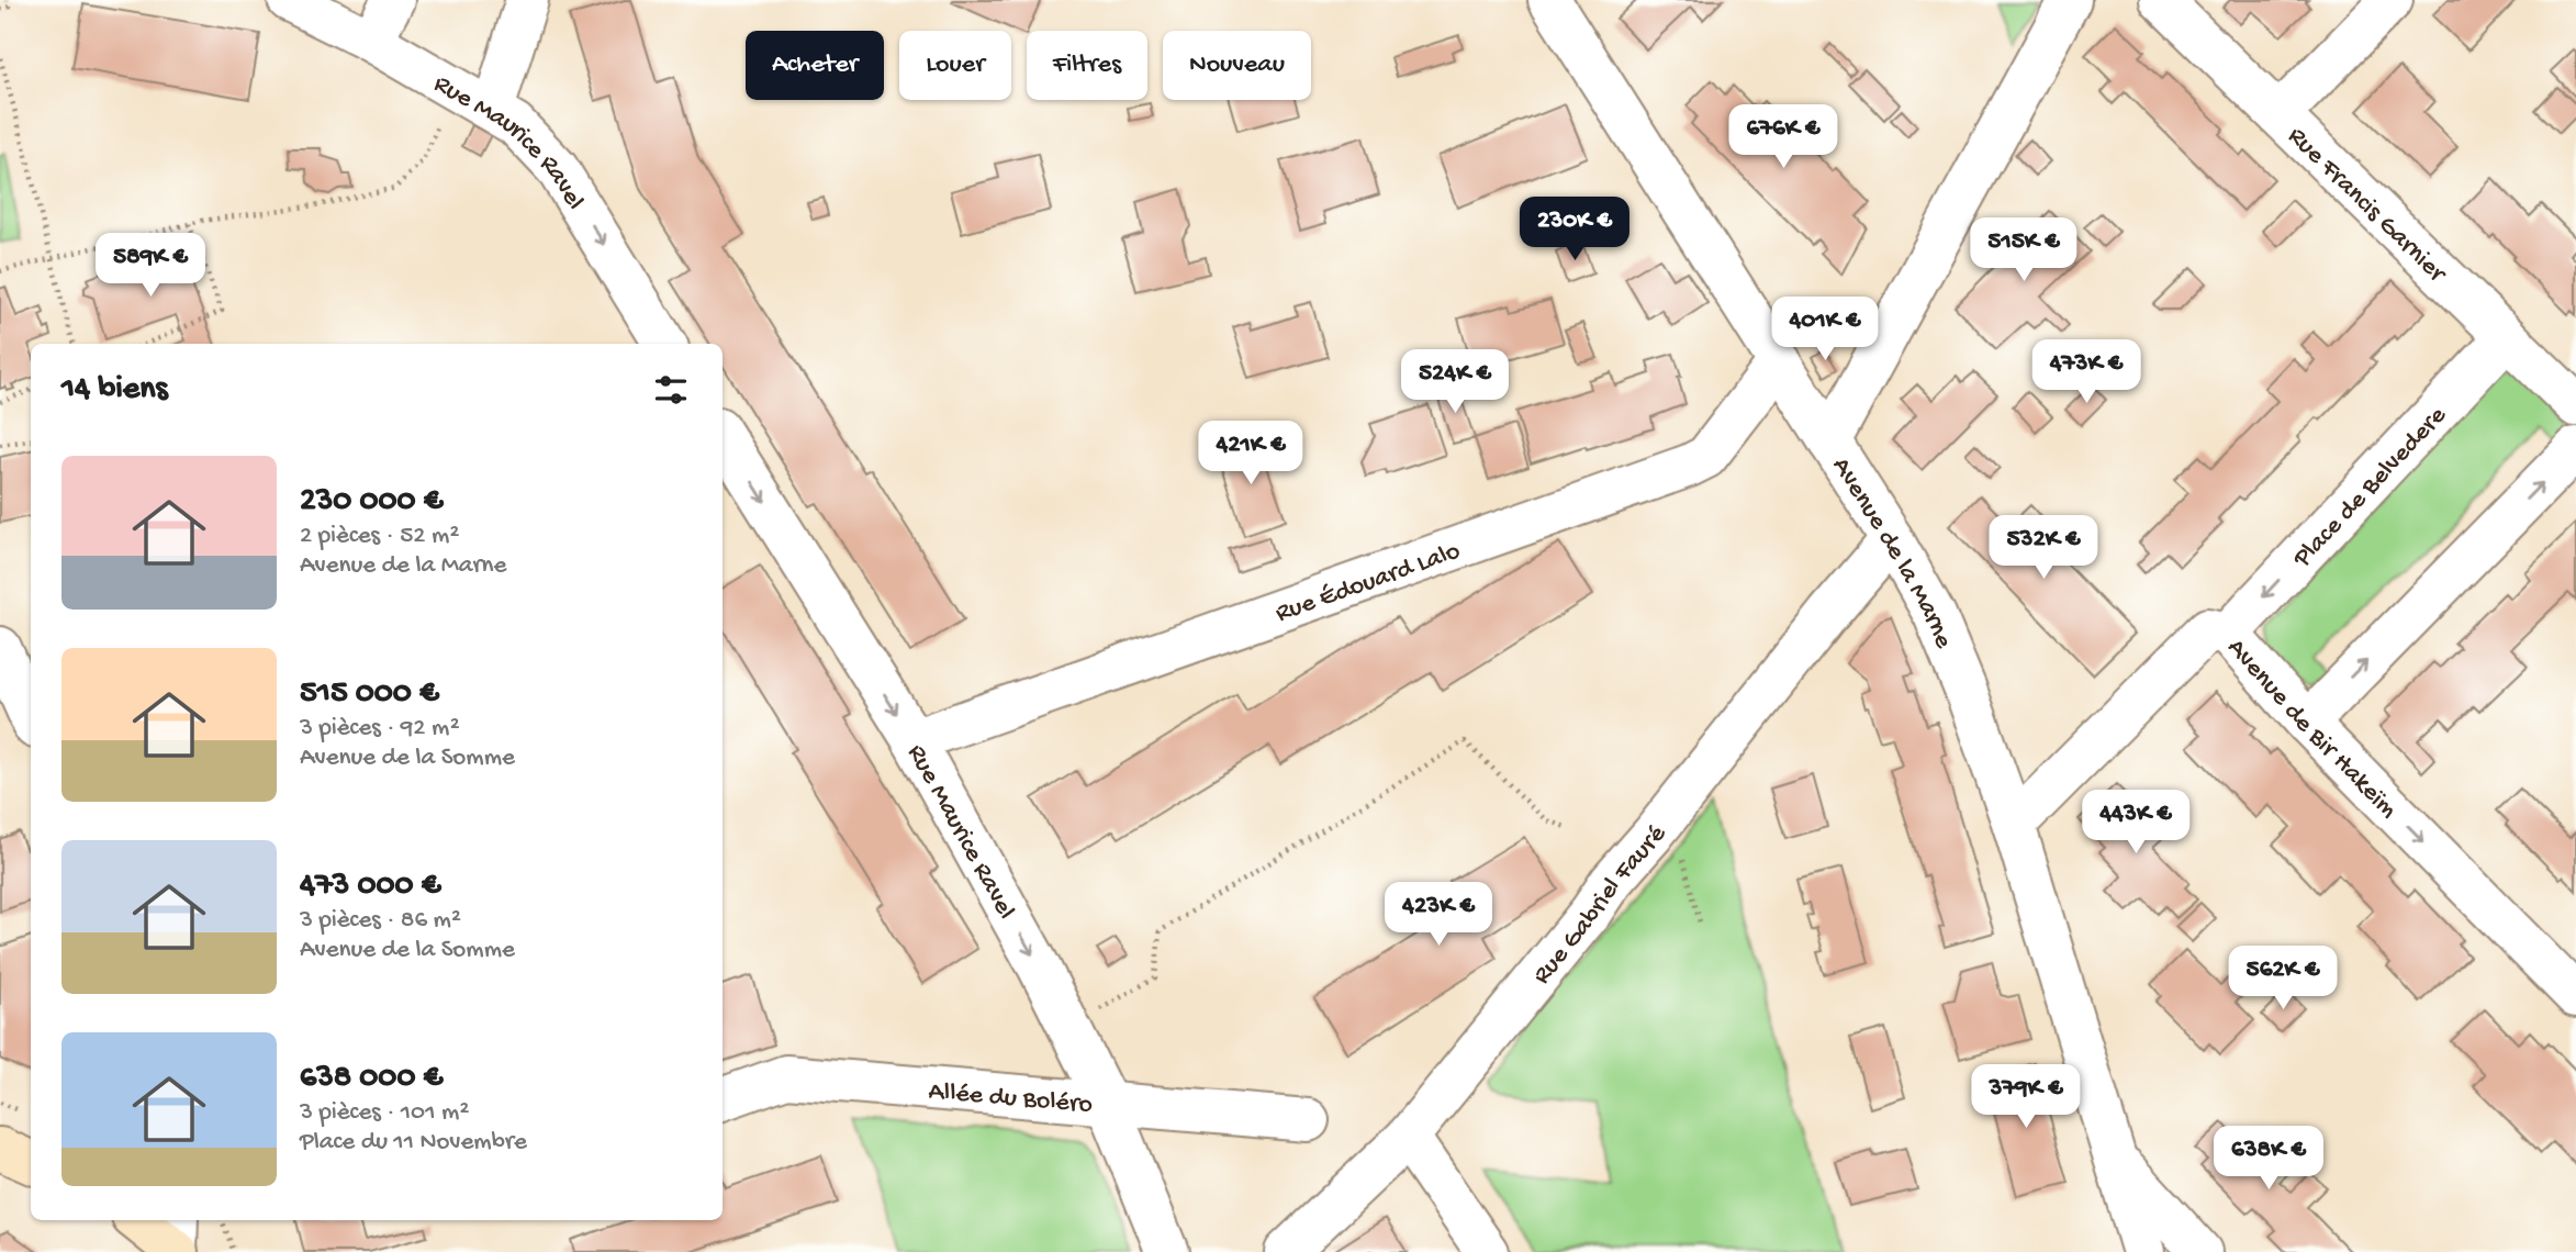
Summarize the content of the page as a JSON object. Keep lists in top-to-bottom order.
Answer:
{
  "streets": {
    "street": [
      "Rue Maurice Ravel",
      "Rue Francis Garnier",
      "Place de Belvedere",
      "Avenue de la Marne",
      "Rue Édouard Lalo",
      "Avenue de Bir Hakeïm",
      "Rue Gabriel Fauré",
      "Allée du Boléro"
    ]
  },
  "crossings": [
    ["Rue Maurice Ravel", "Rue Édouard Lalo"],
    ["Rue Maurice Ravel", "Allée du Boléro"],
    ["Rue Francis Garnier", "Place de Belvedere"],
    ["Place de Belvedere", "Avenue de Bir Hakeïm"],
    ["Avenue de la Marne", "Rue Édouard Lalo"],
    ["Avenue de la Marne", "Avenue de Bir Hakeïm"],
    ["Avenue de la Marne", "Rue Gabriel Fauré"]
  ],
  "one_way": ["Rue Maurice Ravel", "Avenue de Bir Hakeïm"],
  "page": {
    "chip": [
      "Acheter",
      "Louer",
      "Filtres",
      "Nouveau"
    ],
    "price": [
      "676K €",
      "230K €",
      "515K €",
      "589K €",
      "401K €",
      "473K €",
      "524K €",
      "421K €",
      "532K €",
      "443K €",
      "423K €",
      "562K €",
      "379K €",
      "638K €"
    ],
    "heading": "14 biens",
    "list": [
      {
        "name": "230 000 €",
        "note": "2 pièces · 52 m² · Avenue de la Marne"
      },
      {
        "name": "515 000 €",
        "note": "3 pièces · 92 m² · Avenue de la Somme"
      },
      {
        "name": "473 000 €",
        "note": "3 pièces · 86 m² · Avenue de la Somme"
      },
      {
        "name": "638 000 €",
        "note": "3 pièces · 101 m² · Place du 11 Novembre"
      }
    ]
  }
}
